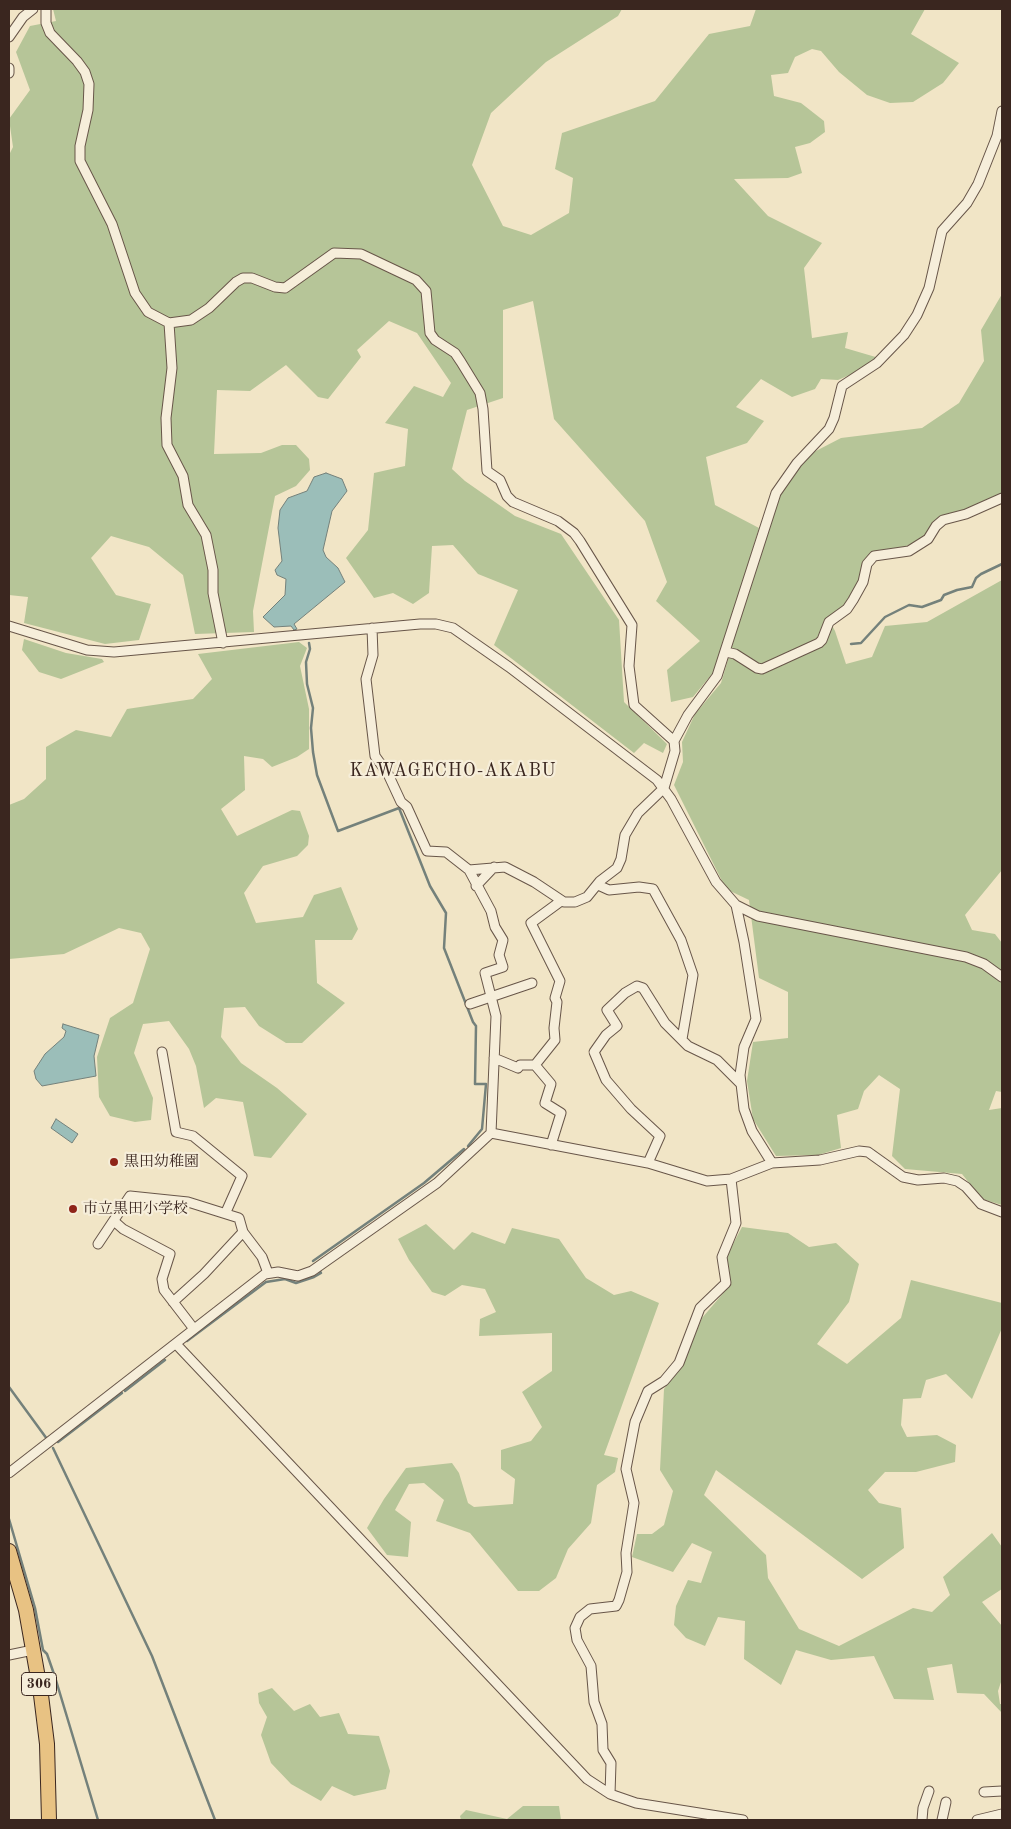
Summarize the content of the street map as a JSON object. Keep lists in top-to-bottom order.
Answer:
{
  "streets": {
    "highway": ["306"]
  },
  "districts": ["KAWAGECHO-AKABU"],
  "places": ["黒田幼稚園", "市立黒田小学校"]
}
